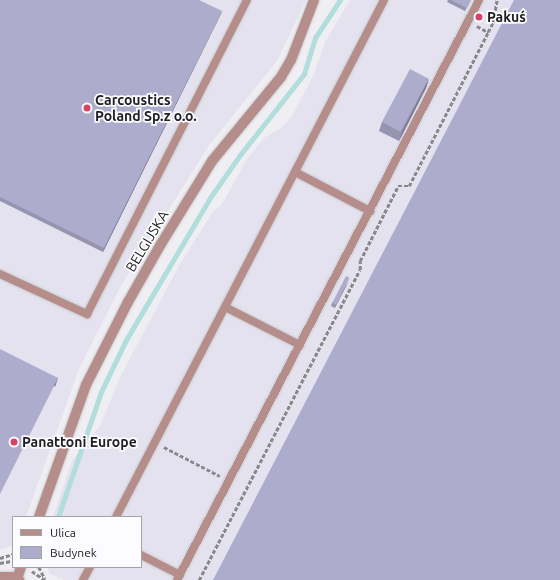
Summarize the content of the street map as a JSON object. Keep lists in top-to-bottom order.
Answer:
{
  "streets": {
    "street": ["BELGIJSKA"]
  },
  "places": ["Pakuś", "Carcoustics Poland Sp.z o.o.", "Panattoni Europe"],
  "legend": ["Ulica", "Budynek"]
}
